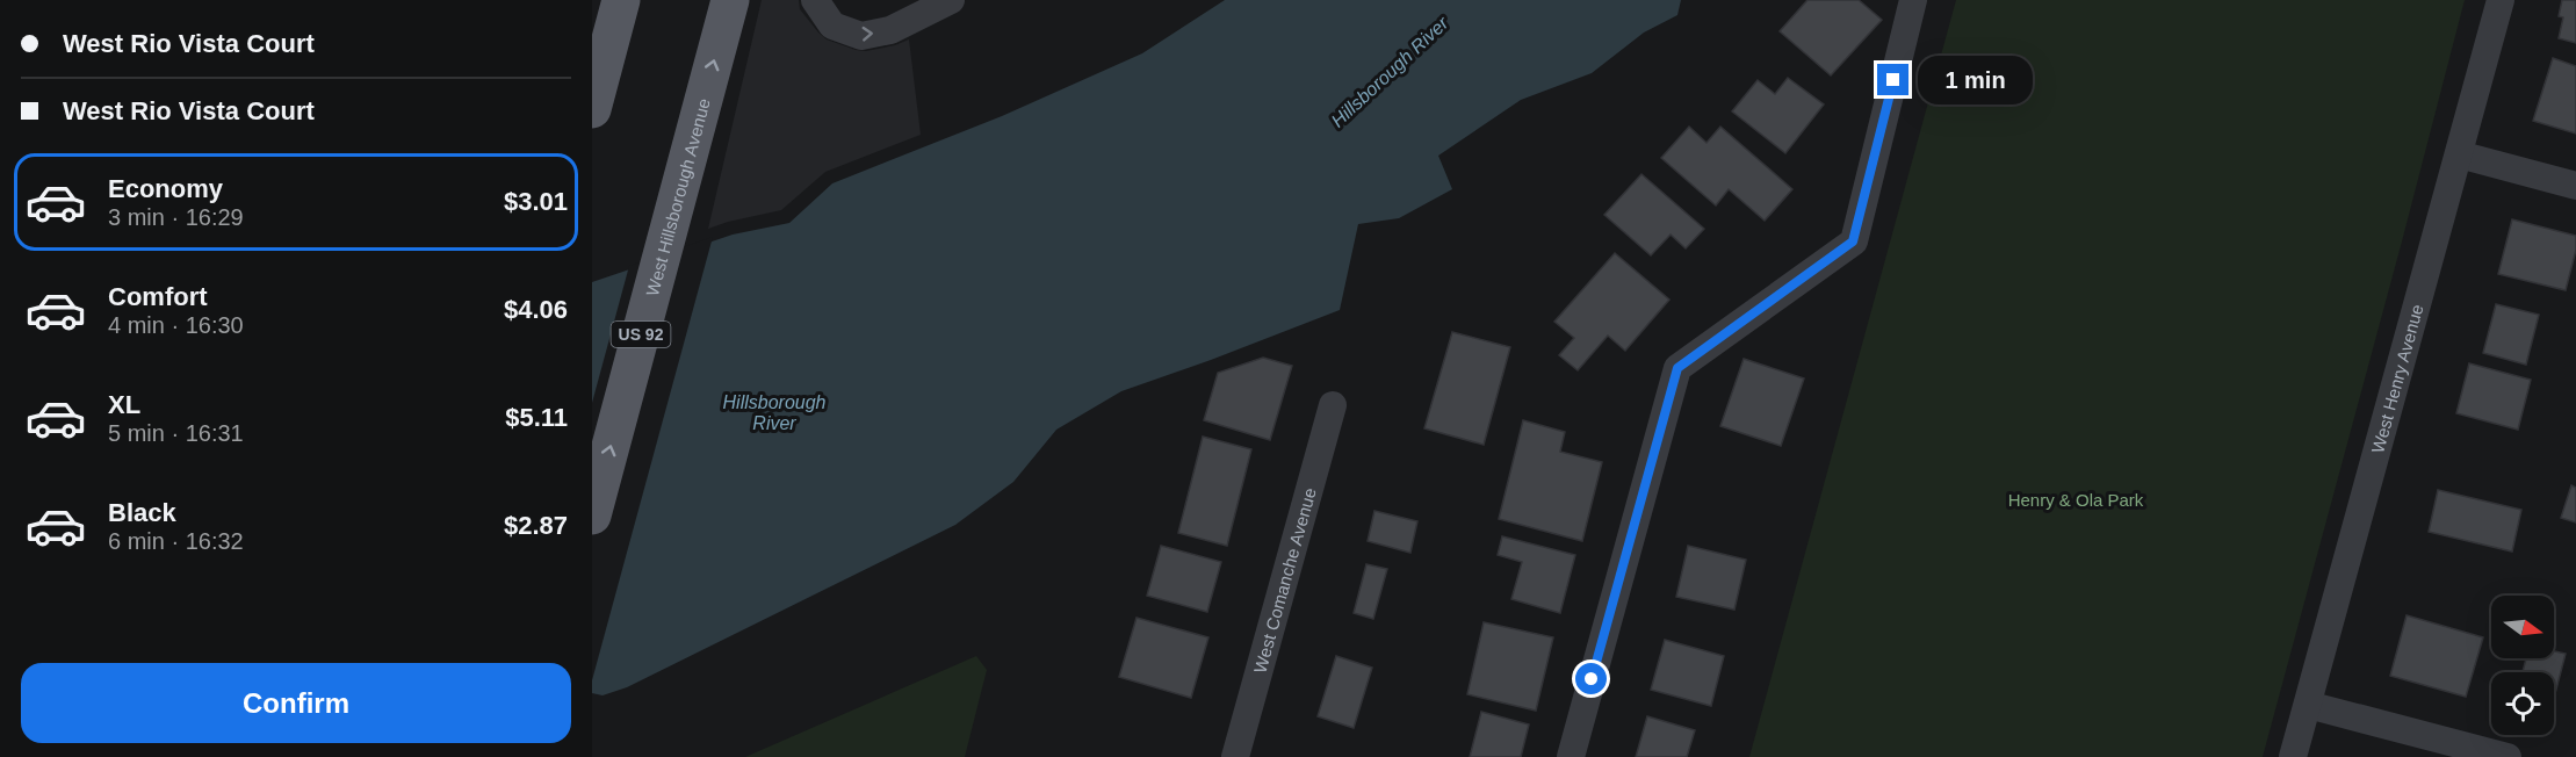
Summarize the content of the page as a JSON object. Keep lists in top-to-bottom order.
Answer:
{
  "streets": {
    "main road": ["West Hillsborough Avenue", "US 92"],
    "street": ["West Henry Avenue", "West Comanche Avenue"]
  },
  "one_way": ["West Hillsborough Avenue"],
  "water": ["Hillsborough River"],
  "parks": ["Henry & Ola Park"],
  "north": "right",
  "page": {
    "banner": ["West Rio Vista Court", "West Rio Vista Court"],
    "bubble": "1 min",
    "list": [
      {
        "name": "Economy",
        "note": "3 min · 16:29",
        "value": "$3.01"
      },
      {
        "name": "Comfort",
        "note": "4 min · 16:30",
        "value": "$4.06"
      },
      {
        "name": "XL",
        "note": "5 min · 16:31",
        "value": "$5.11"
      },
      {
        "name": "Black",
        "note": "6 min · 16:32",
        "value": "$2.87"
      }
    ],
    "buttons": "Confirm"
  }
}
